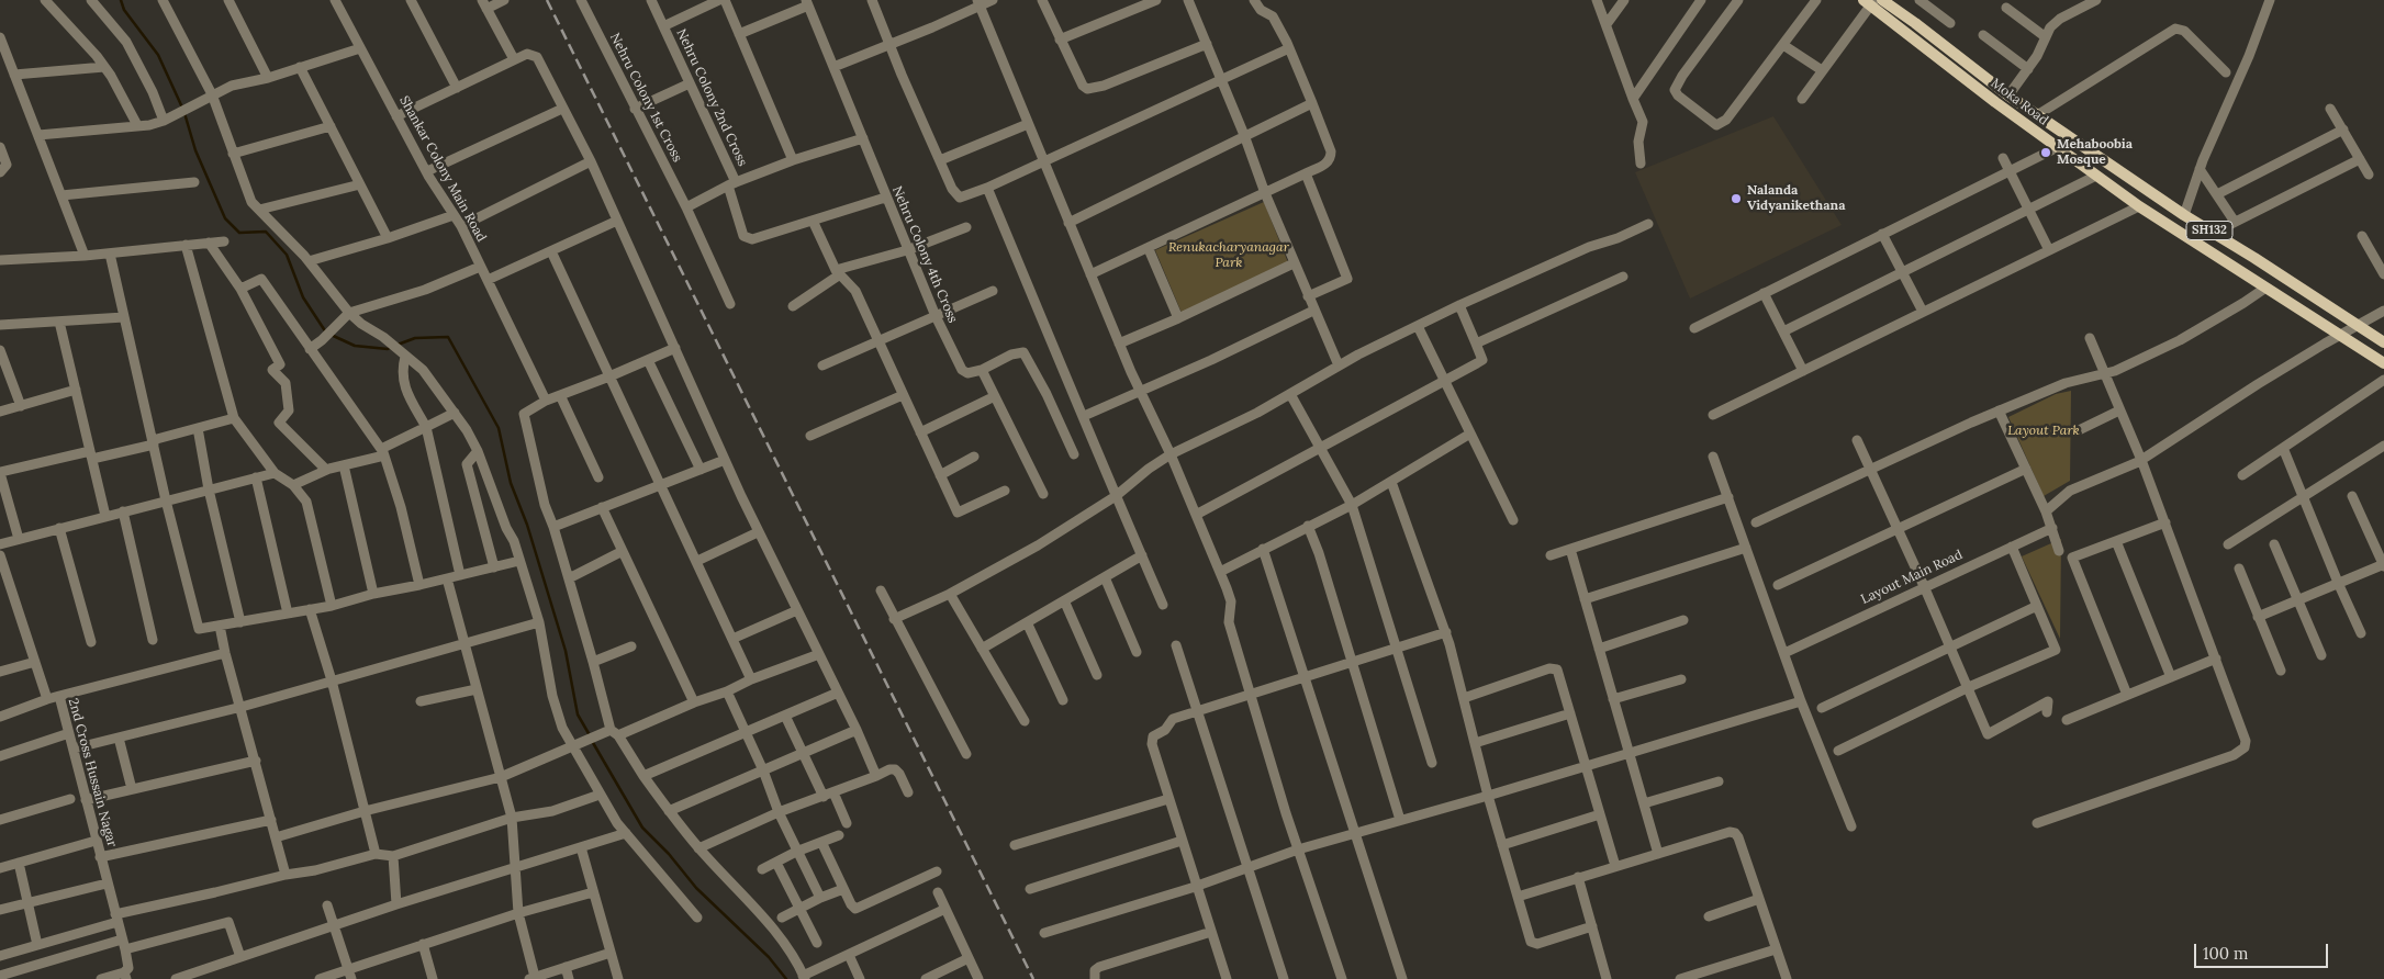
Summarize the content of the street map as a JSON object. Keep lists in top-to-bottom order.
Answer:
{
  "streets": {
    "main road": ["Moka Road", "SH132"],
    "street": [
      "Nehru Colony 1st Cross",
      "Nehru Colony 2nd Cross",
      "Shankar Colony Main Road",
      "Nehru Colony 4th Cross",
      "Layout Main Road",
      "2nd Cross Hussain Nagar"
    ]
  },
  "crossings": [
    ["Moka Road", "SH132"]
  ],
  "parks": ["Renukacharyanagar Park", "Layout Park"],
  "places": ["Mehaboobia Mosque", "Nalanda Vidyanikethana"],
  "scale_bar": "100 m"
}
